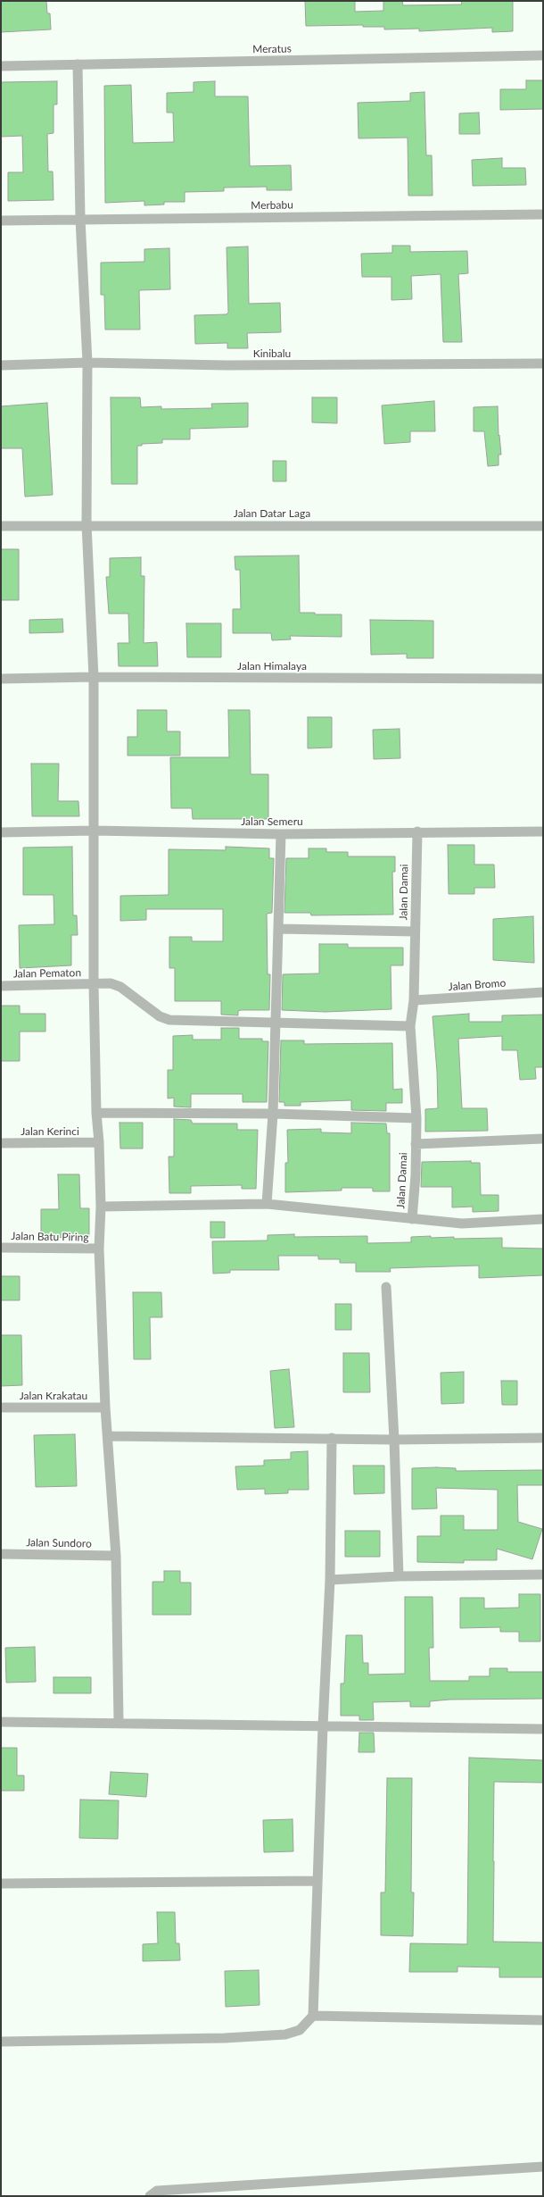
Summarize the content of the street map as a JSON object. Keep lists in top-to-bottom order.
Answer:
{
  "streets": {
    "street": [
      "Meratus",
      "Merbabu",
      "Kinibalu",
      "Jalan Datar Laga",
      "Jalan Himalaya",
      "Jalan Semeru",
      "Jalan Damai",
      "Jalan Pematon",
      "Jalan Bromo",
      "Jalan Kerinci",
      "Jalan Batu Piring",
      "Jalan Krakatau",
      "Jalan Sundoro"
    ]
  },
  "crossings": [
    ["Jalan Semeru", "Jalan Damai"],
    ["Jalan Damai", "Jalan Pematon"],
    ["Jalan Damai", "Jalan Bromo"]
  ]
}
